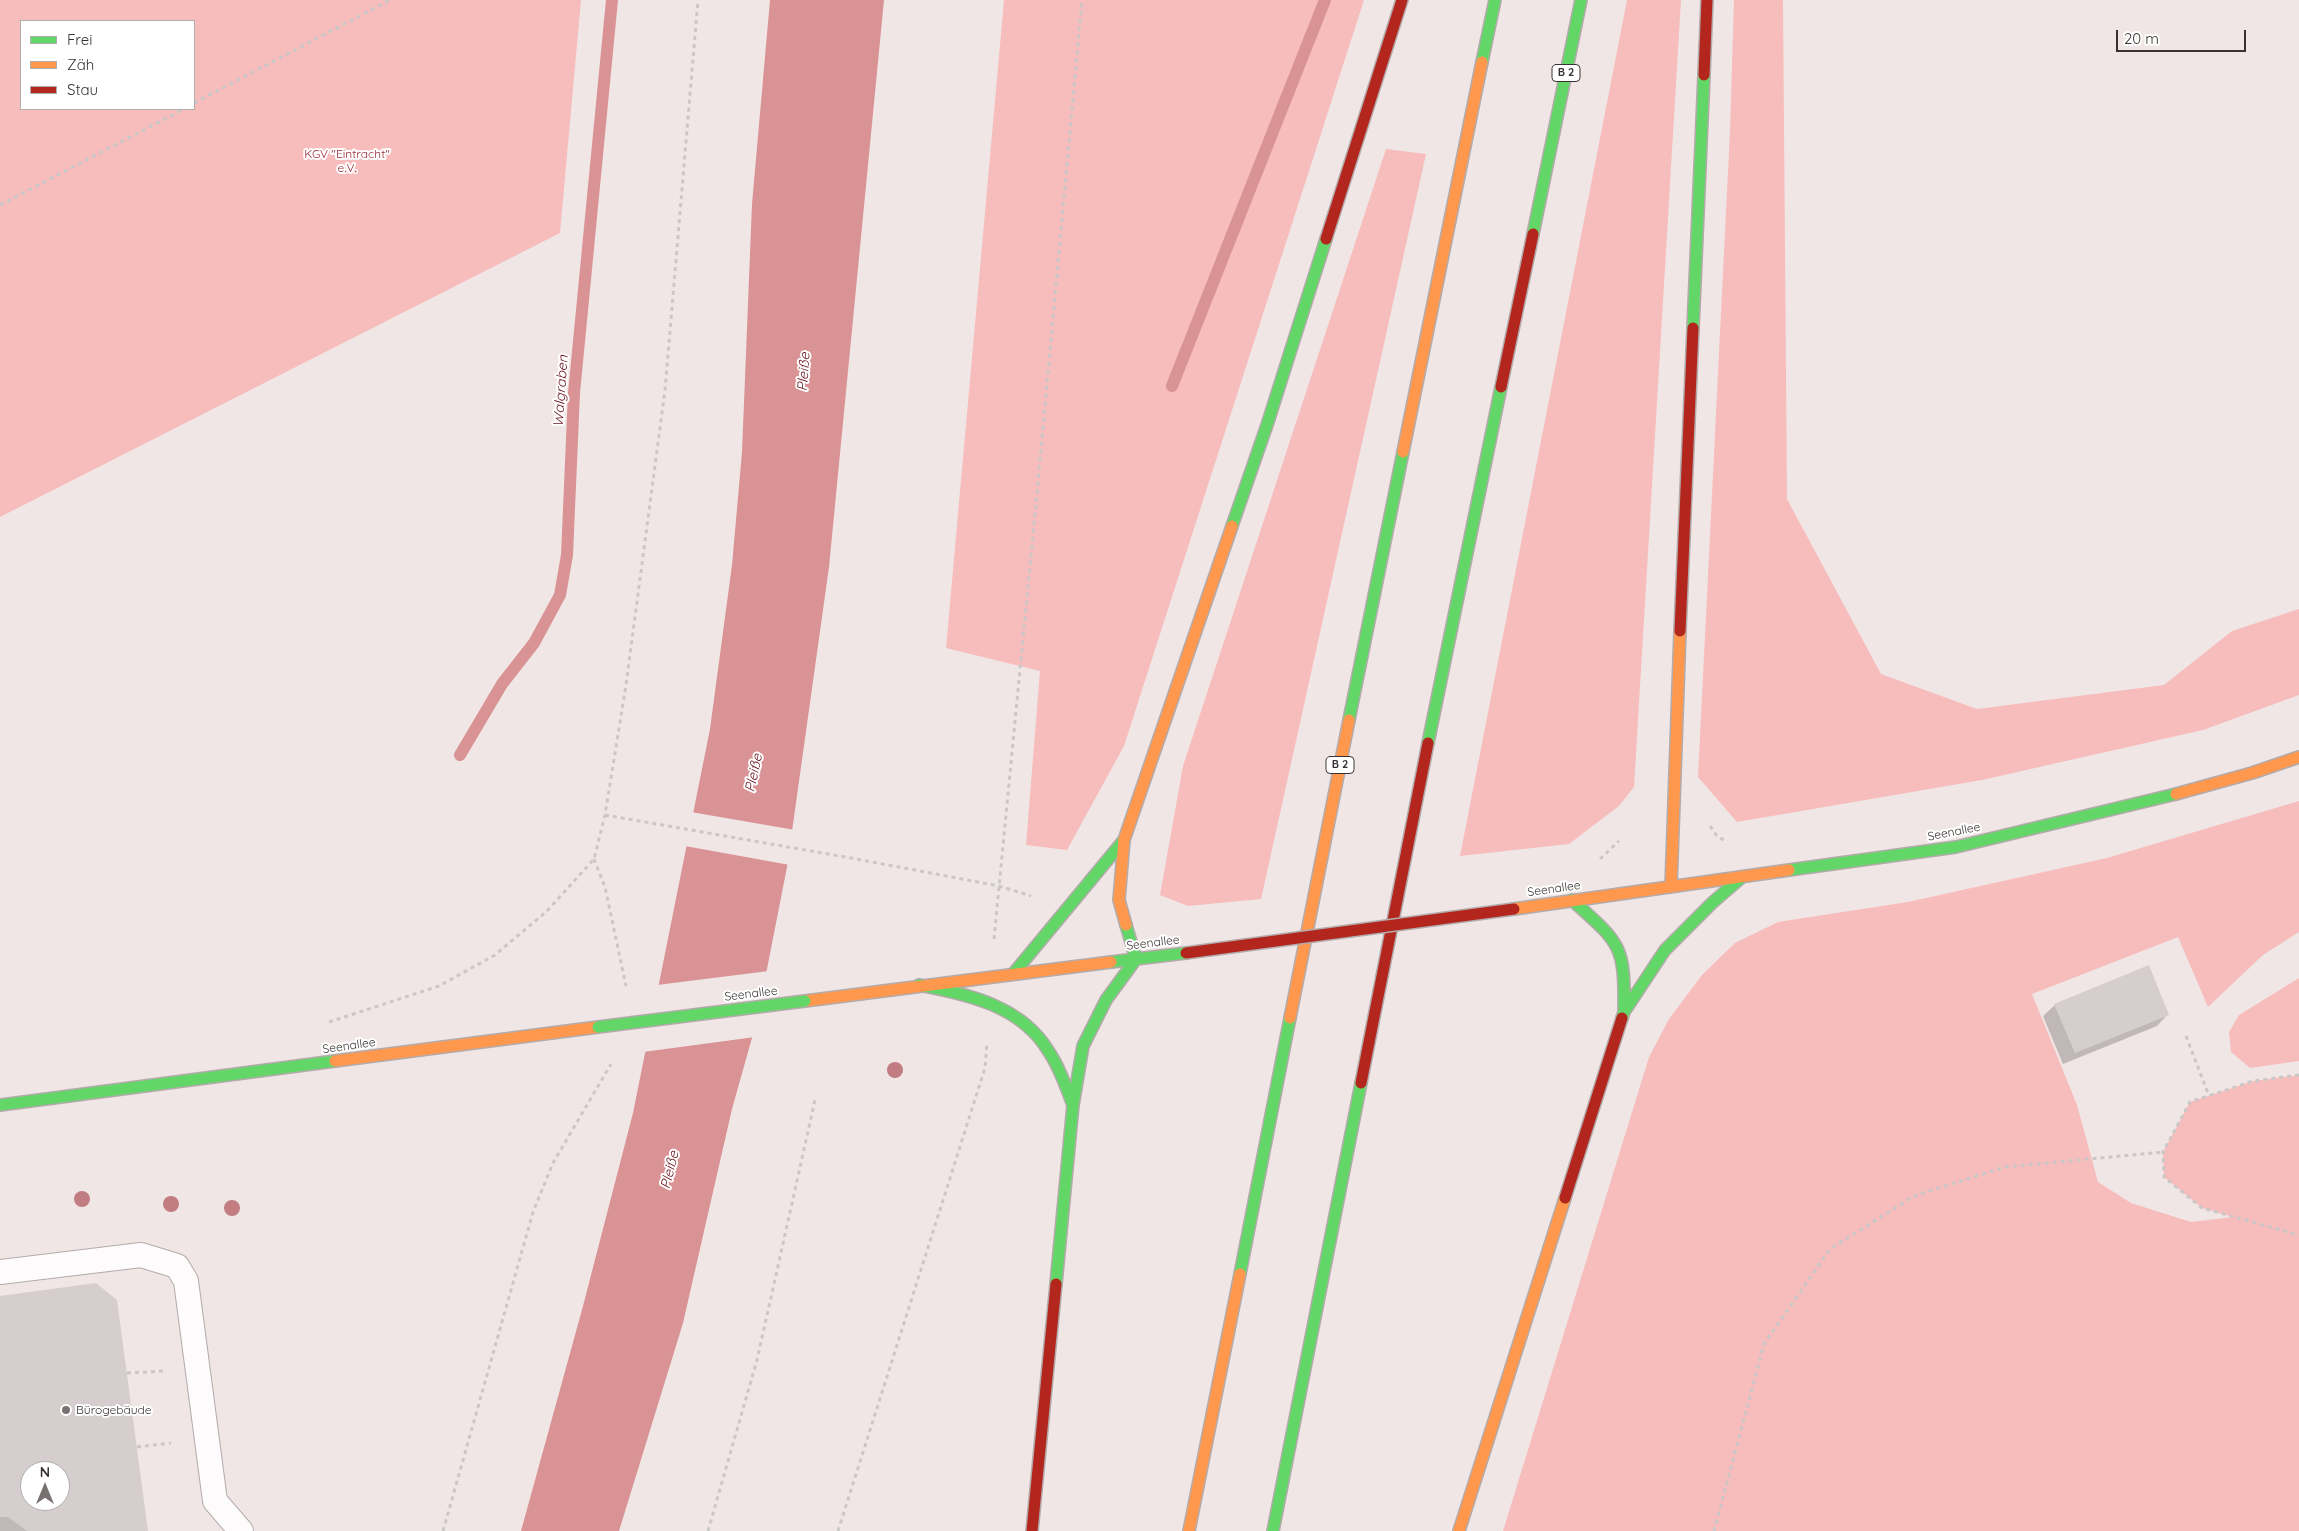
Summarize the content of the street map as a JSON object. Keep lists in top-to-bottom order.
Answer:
{
  "streets": {
    "main road": ["B 2", "Seenallee"]
  },
  "water": ["Pleiße", "Walgraben"],
  "parks": ["KGV \"Eintracht\" e.V."],
  "places": ["Bürogebäude"],
  "legend": ["Frei", "Zäh", "Stau"],
  "scale_bar": "20 m",
  "north": "top"
}
